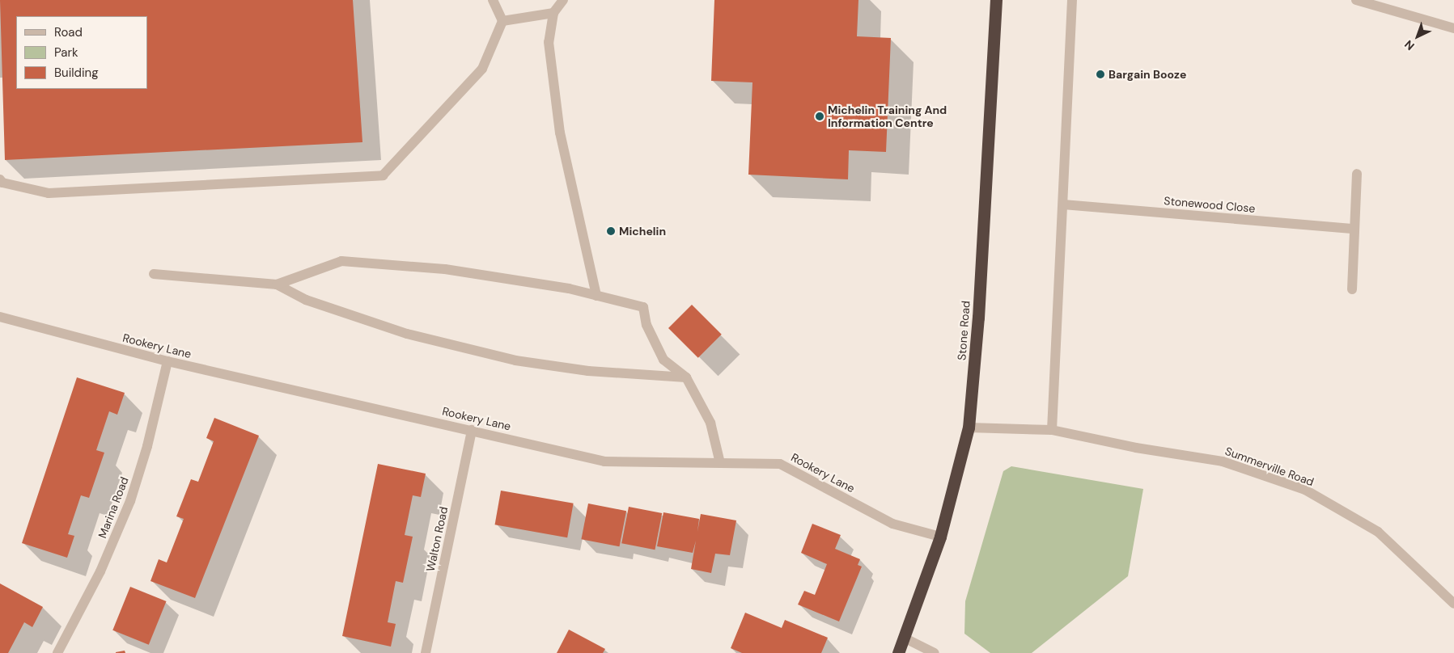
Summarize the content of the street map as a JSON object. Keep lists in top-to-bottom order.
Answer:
{
  "streets": {
    "highway": ["Stone Road"],
    "street": [
      "Stonewood Close",
      "Rookery Lane",
      "Summerville Road",
      "Marina Road",
      "Walton Road"
    ]
  },
  "crossings": [
    ["Stone Road", "Rookery Lane"],
    ["Stone Road", "Summerville Road"],
    ["Rookery Lane", "Marina Road"],
    ["Rookery Lane", "Walton Road"]
  ],
  "places": ["Bargain Booze", "Michelin Training And Information Centre", "Michelin"],
  "legend": ["Road", "Park", "Building"],
  "north": "bottom left"
}
